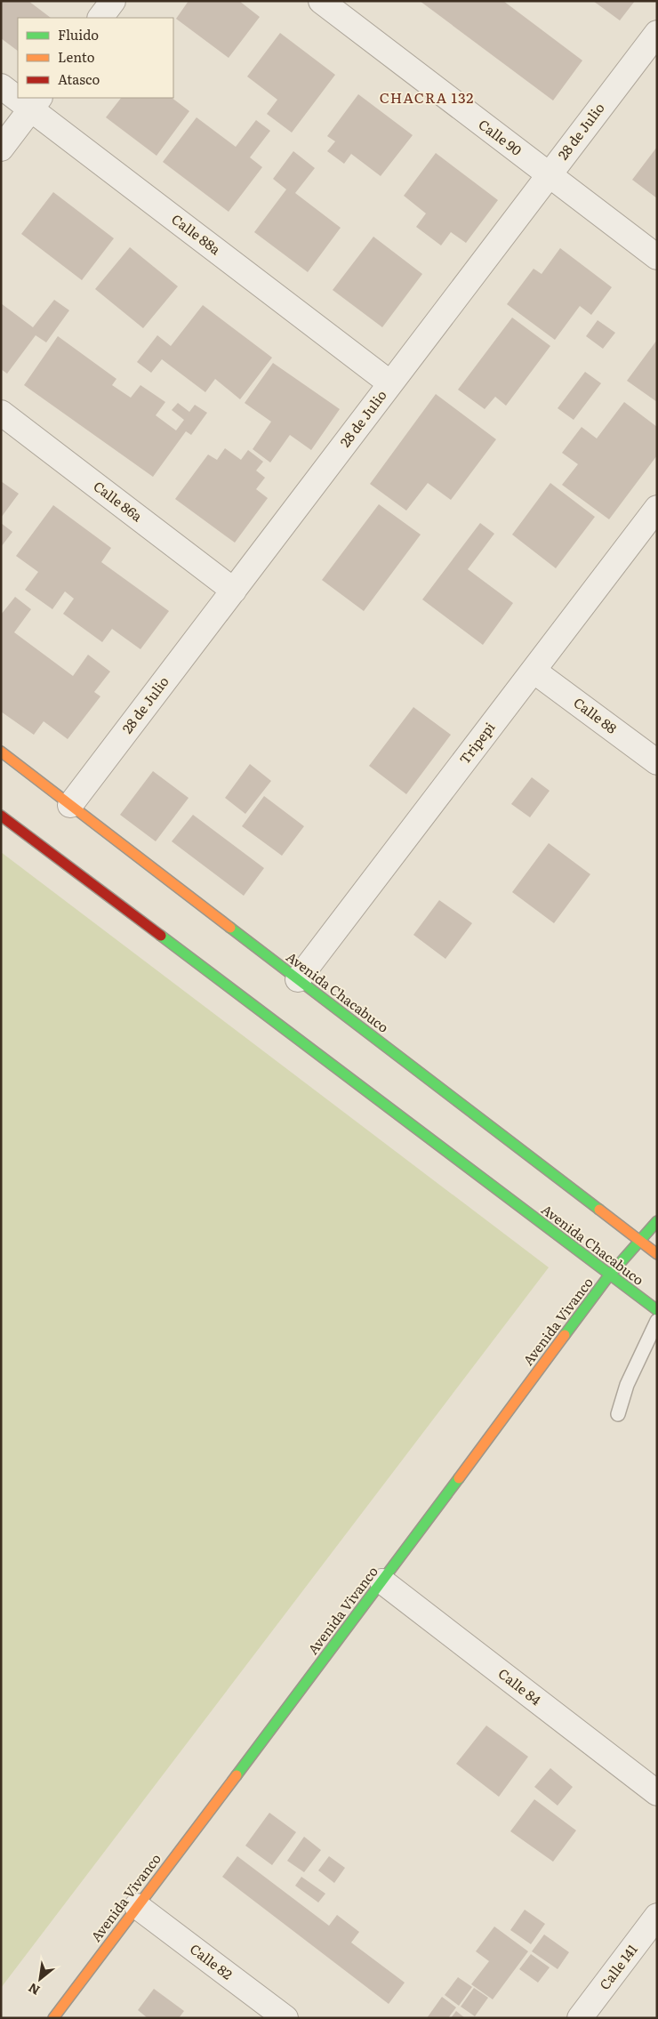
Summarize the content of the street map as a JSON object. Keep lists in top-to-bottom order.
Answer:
{
  "streets": {
    "main road": ["Avenida Chacabuco", "Avenida Vivanco"],
    "street": [
      "28 de Julio",
      "Calle 90",
      "Calle 88a",
      "Calle 86a",
      "Calle 88",
      "Tripepi",
      "Calle 84",
      "Calle 82",
      "Calle 141"
    ]
  },
  "crossings": [
    ["28 de Julio", "Calle 90"],
    ["28 de Julio", "Calle 88a"],
    ["28 de Julio", "Calle 86a"],
    ["28 de Julio", "Avenida Chacabuco"],
    ["Calle 88", "Tripepi"],
    ["Tripepi", "Avenida Chacabuco"],
    ["Avenida Chacabuco", "Avenida Vivanco"],
    ["Avenida Vivanco", "Calle 84"],
    ["Avenida Vivanco", "Calle 82"]
  ],
  "districts": ["CHACRA 132"],
  "legend": ["Fluido", "Lento", "Atasco"],
  "north": "bottom left"
}
